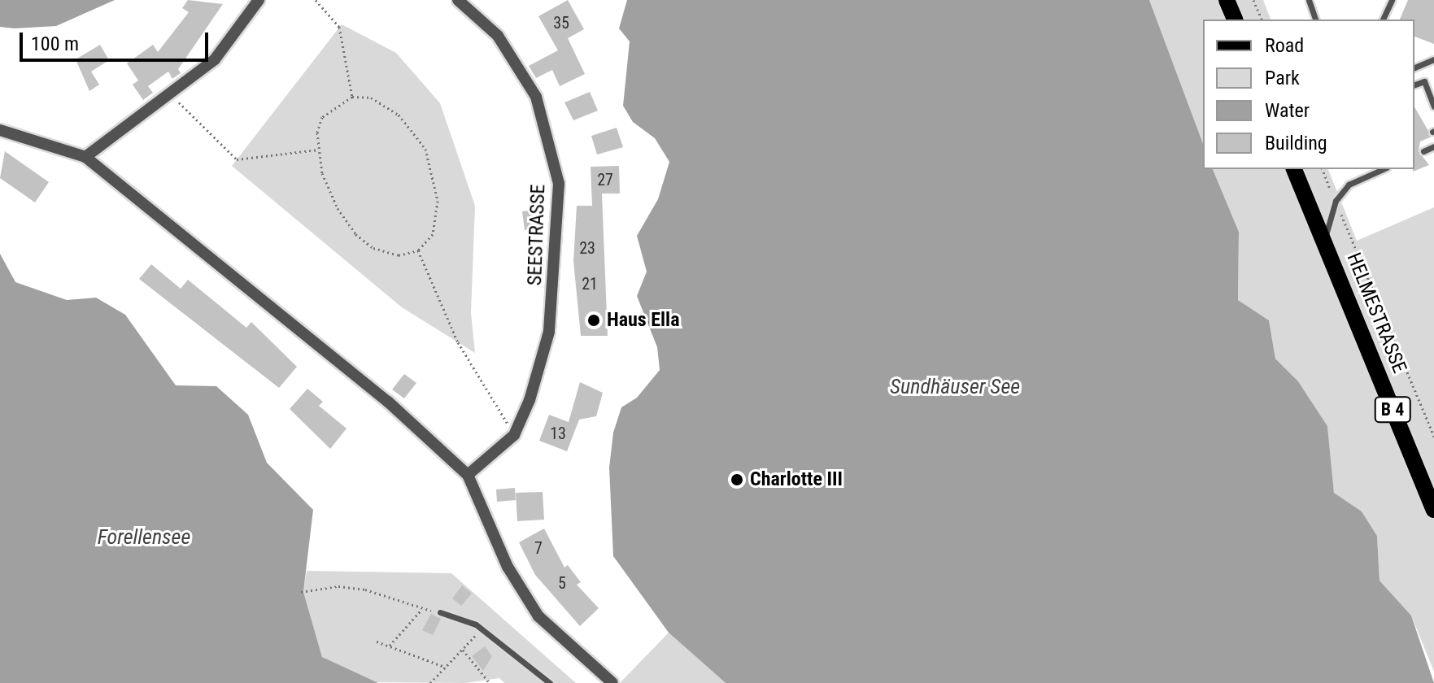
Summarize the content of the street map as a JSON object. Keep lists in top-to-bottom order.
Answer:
{
  "streets": {
    "main road": ["HELMESTRASSE", "B 4"],
    "street": ["SEESTRASSE"]
  },
  "water": ["Sundhäuser See", "Forellensee"],
  "places": ["Haus Ella", "Charlotte III"],
  "house_numbers": [
    "35",
    "27",
    "23",
    "21",
    "13",
    "7",
    "5"
  ],
  "legend": [
    "Road",
    "Park",
    "Water",
    "Building"
  ],
  "scale_bar": "100 m"
}
